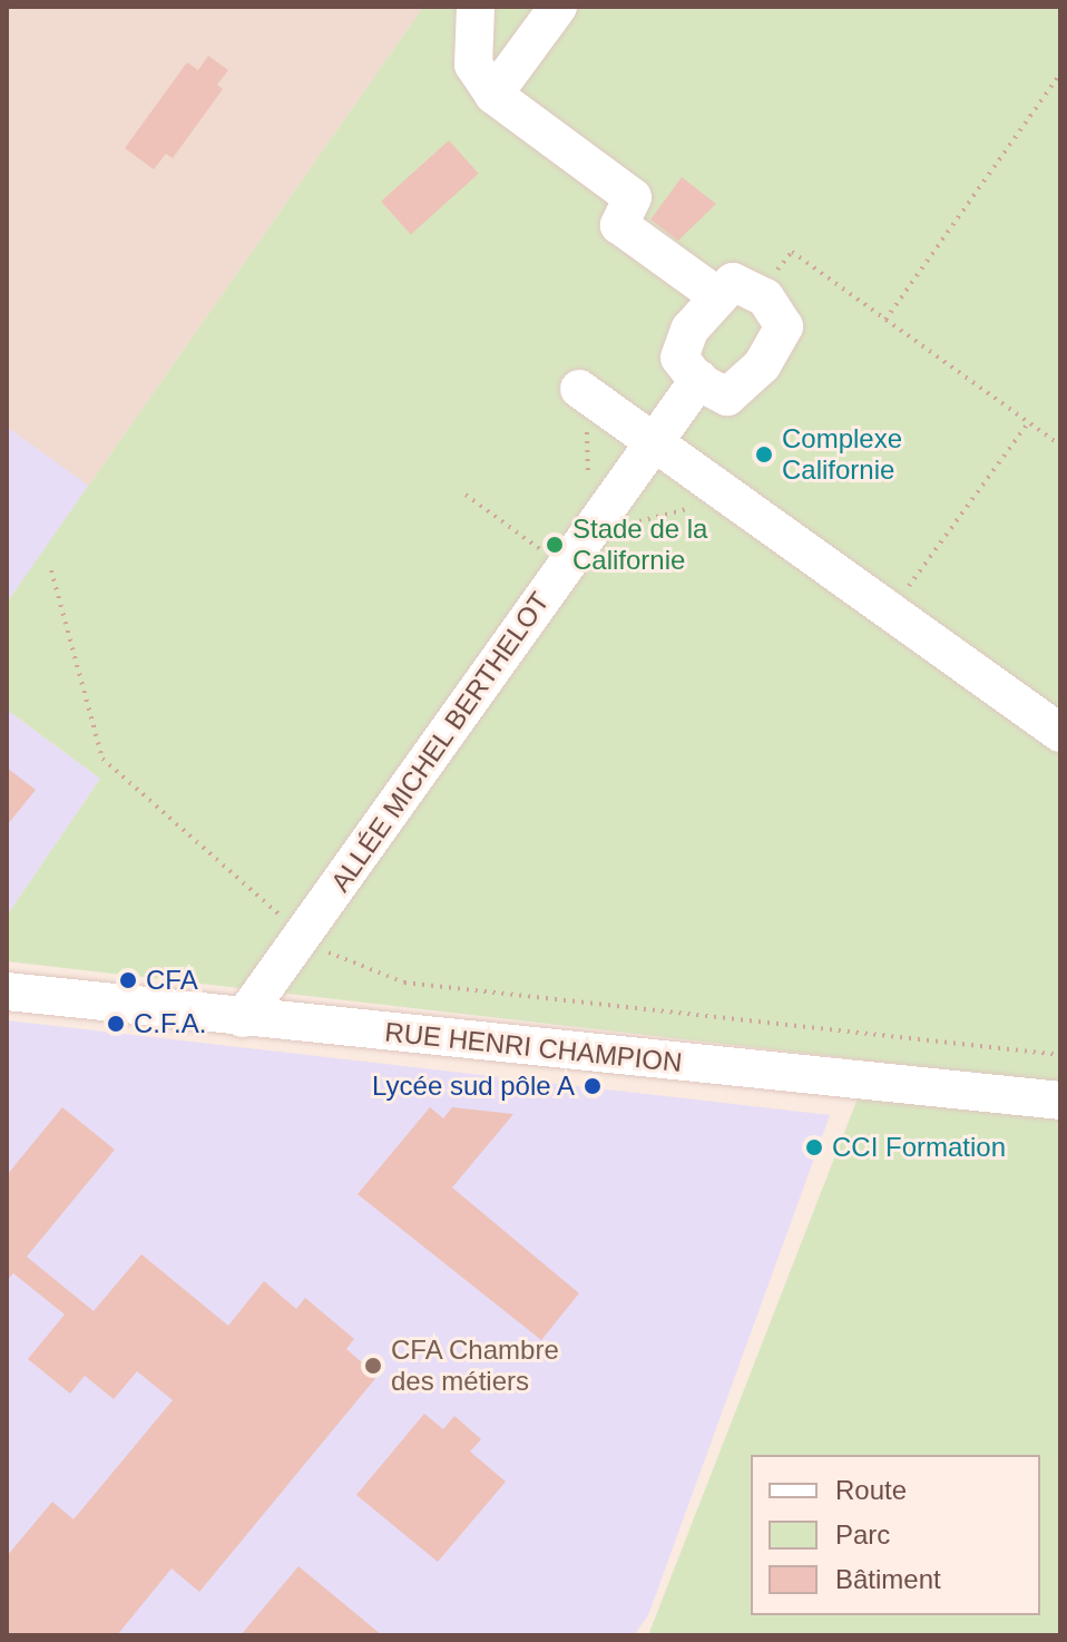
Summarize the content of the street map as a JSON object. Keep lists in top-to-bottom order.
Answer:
{
  "streets": {
    "street": ["ALLÉE MICHEL BERTHELOT", "RUE HENRI CHAMPION"]
  },
  "crossings": [
    ["ALLÉE MICHEL BERTHELOT", "RUE HENRI CHAMPION"]
  ],
  "places": [
    "Complexe Californie",
    "Stade de la Californie",
    "CFA",
    "C.F.A.",
    "Lycée sud pôle A",
    "CCI Formation",
    "CFA Chambre des métiers"
  ],
  "legend": ["Route", "Parc", "Bâtiment"]
}
